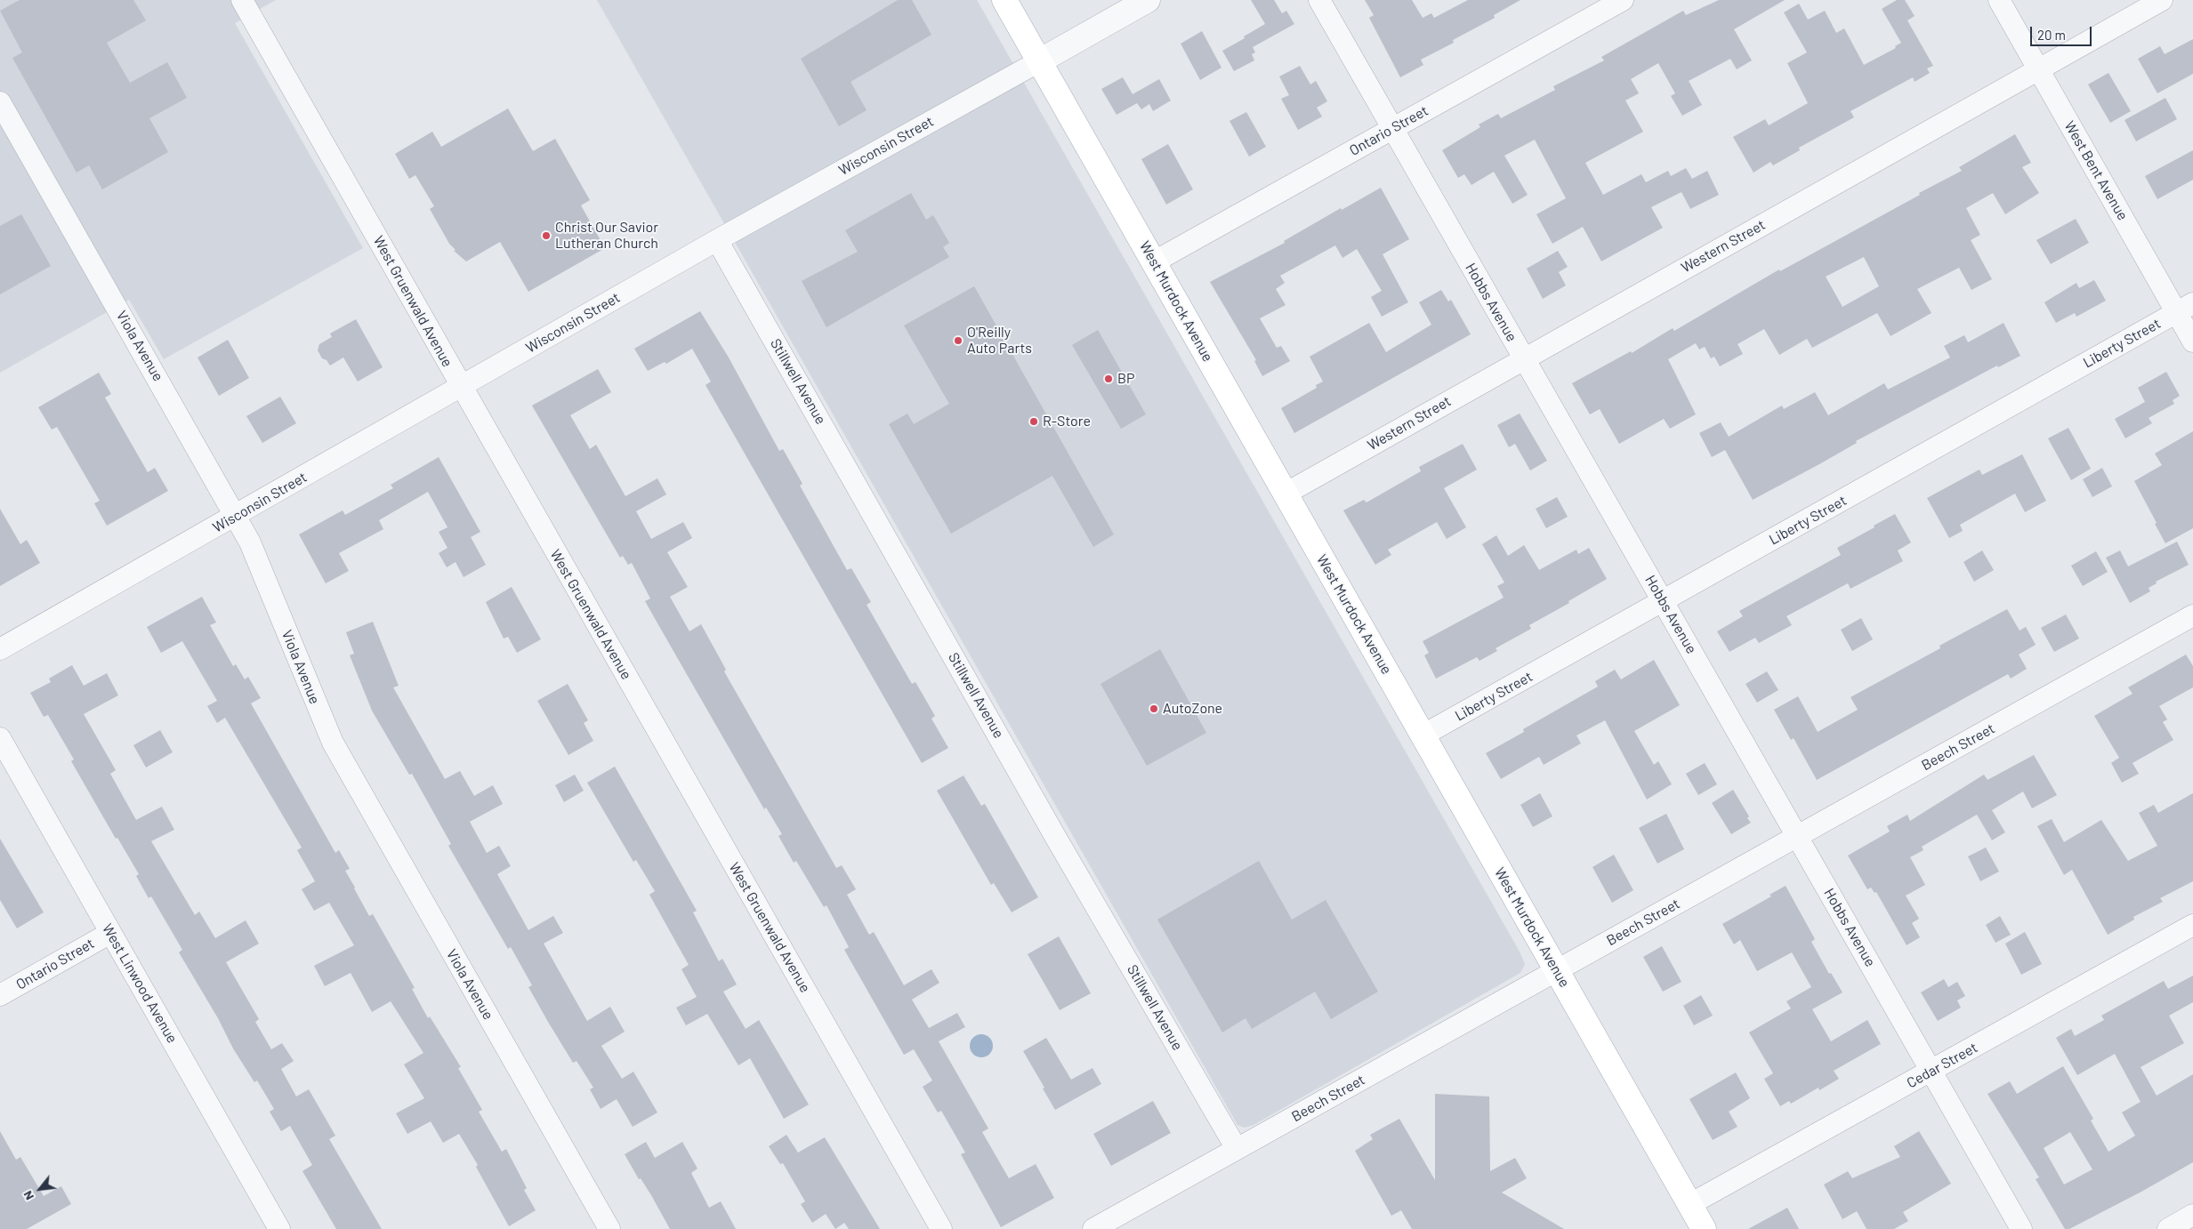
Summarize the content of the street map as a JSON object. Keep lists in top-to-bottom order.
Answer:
{
  "streets": {
    "main road": ["West Murdock Avenue"],
    "street": [
      "Ontario Street",
      "Wisconsin Street",
      "West Bent Avenue",
      "Western Street",
      "West Gruenwald Avenue",
      "Hobbs Avenue",
      "Liberty Street",
      "Viola Avenue",
      "Stillwell Avenue",
      "Beech Street",
      "West Linwood Avenue",
      "Cedar Street"
    ]
  },
  "crossings": [
    ["Ontario Street", "West Murdock Avenue"],
    ["Ontario Street", "Hobbs Avenue"],
    ["Ontario Street", "West Linwood Avenue"],
    ["Wisconsin Street", "West Gruenwald Avenue"],
    ["Wisconsin Street", "West Murdock Avenue"],
    ["Wisconsin Street", "Viola Avenue"],
    ["Wisconsin Street", "Stillwell Avenue"],
    ["West Bent Avenue", "Western Street"],
    ["West Bent Avenue", "Liberty Street"],
    ["Western Street", "West Murdock Avenue"],
    ["Western Street", "Hobbs Avenue"],
    ["West Murdock Avenue", "Liberty Street"],
    ["West Murdock Avenue", "Beech Street"],
    ["West Murdock Avenue", "Cedar Street"],
    ["Hobbs Avenue", "Liberty Street"],
    ["Hobbs Avenue", "Beech Street"],
    ["Hobbs Avenue", "Cedar Street"],
    ["Stillwell Avenue", "Beech Street"]
  ],
  "places": [
    "Christ Our Savior Lutheran Church",
    "O'Reilly Auto Parts",
    "BP",
    "R-Store",
    "AutoZone"
  ],
  "scale_bar": "20 m",
  "north": "bottom left"
}
